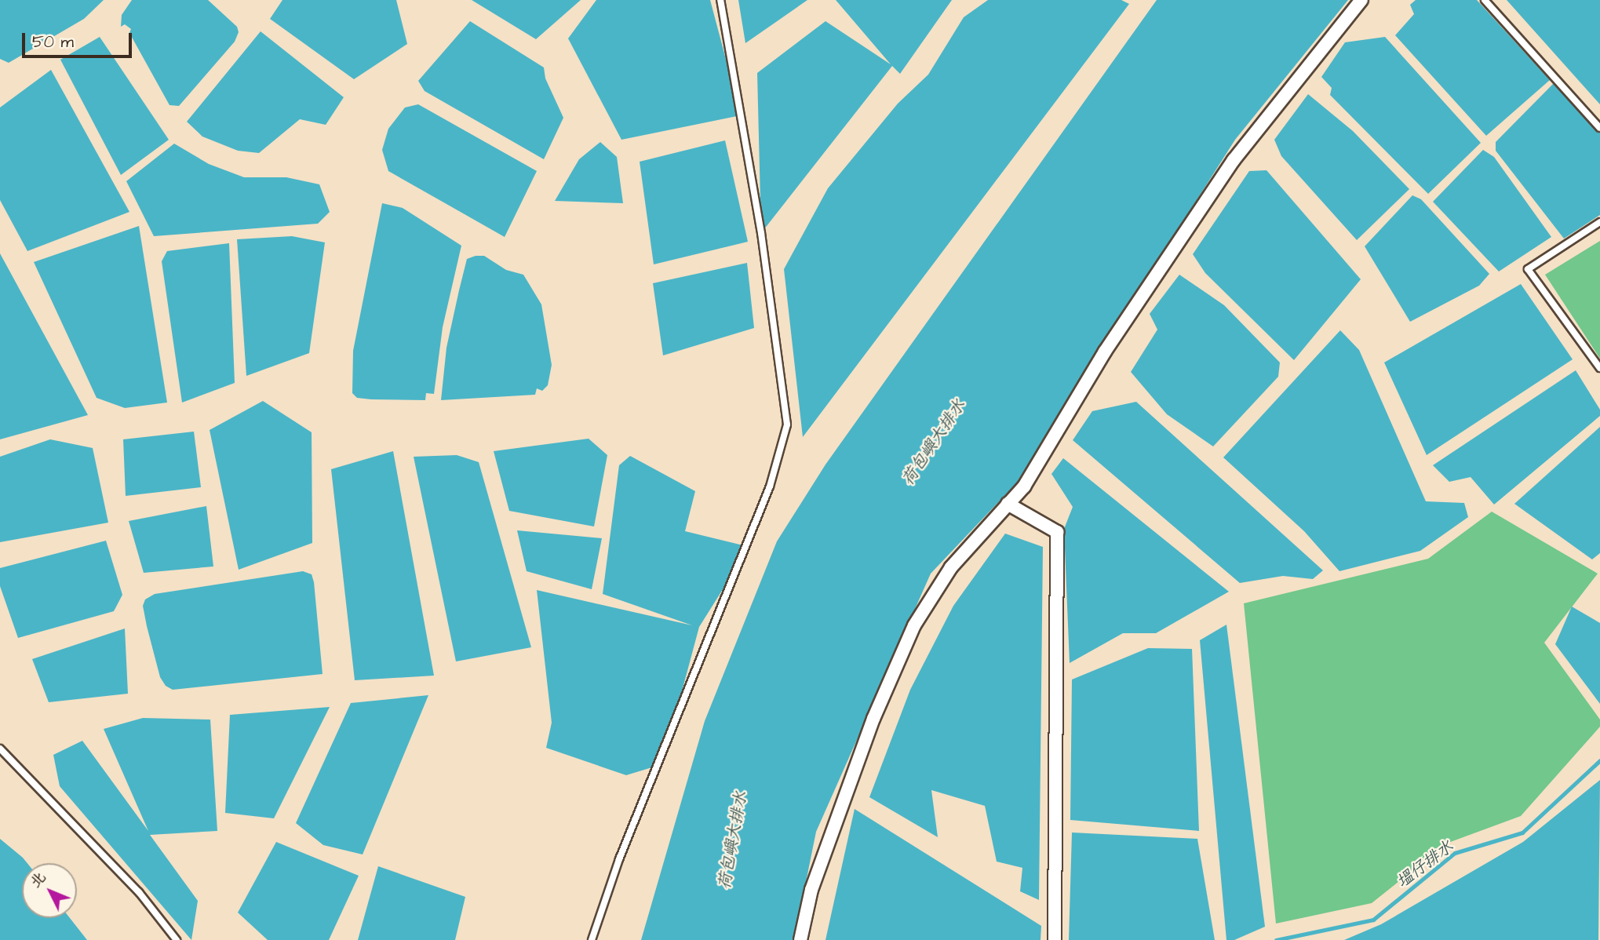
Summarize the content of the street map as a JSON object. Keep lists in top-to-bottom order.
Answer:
{
  "water": ["荷包嶼大排水", "塭仔排水"],
  "scale_bar": "50 m",
  "north": "top left"
}
